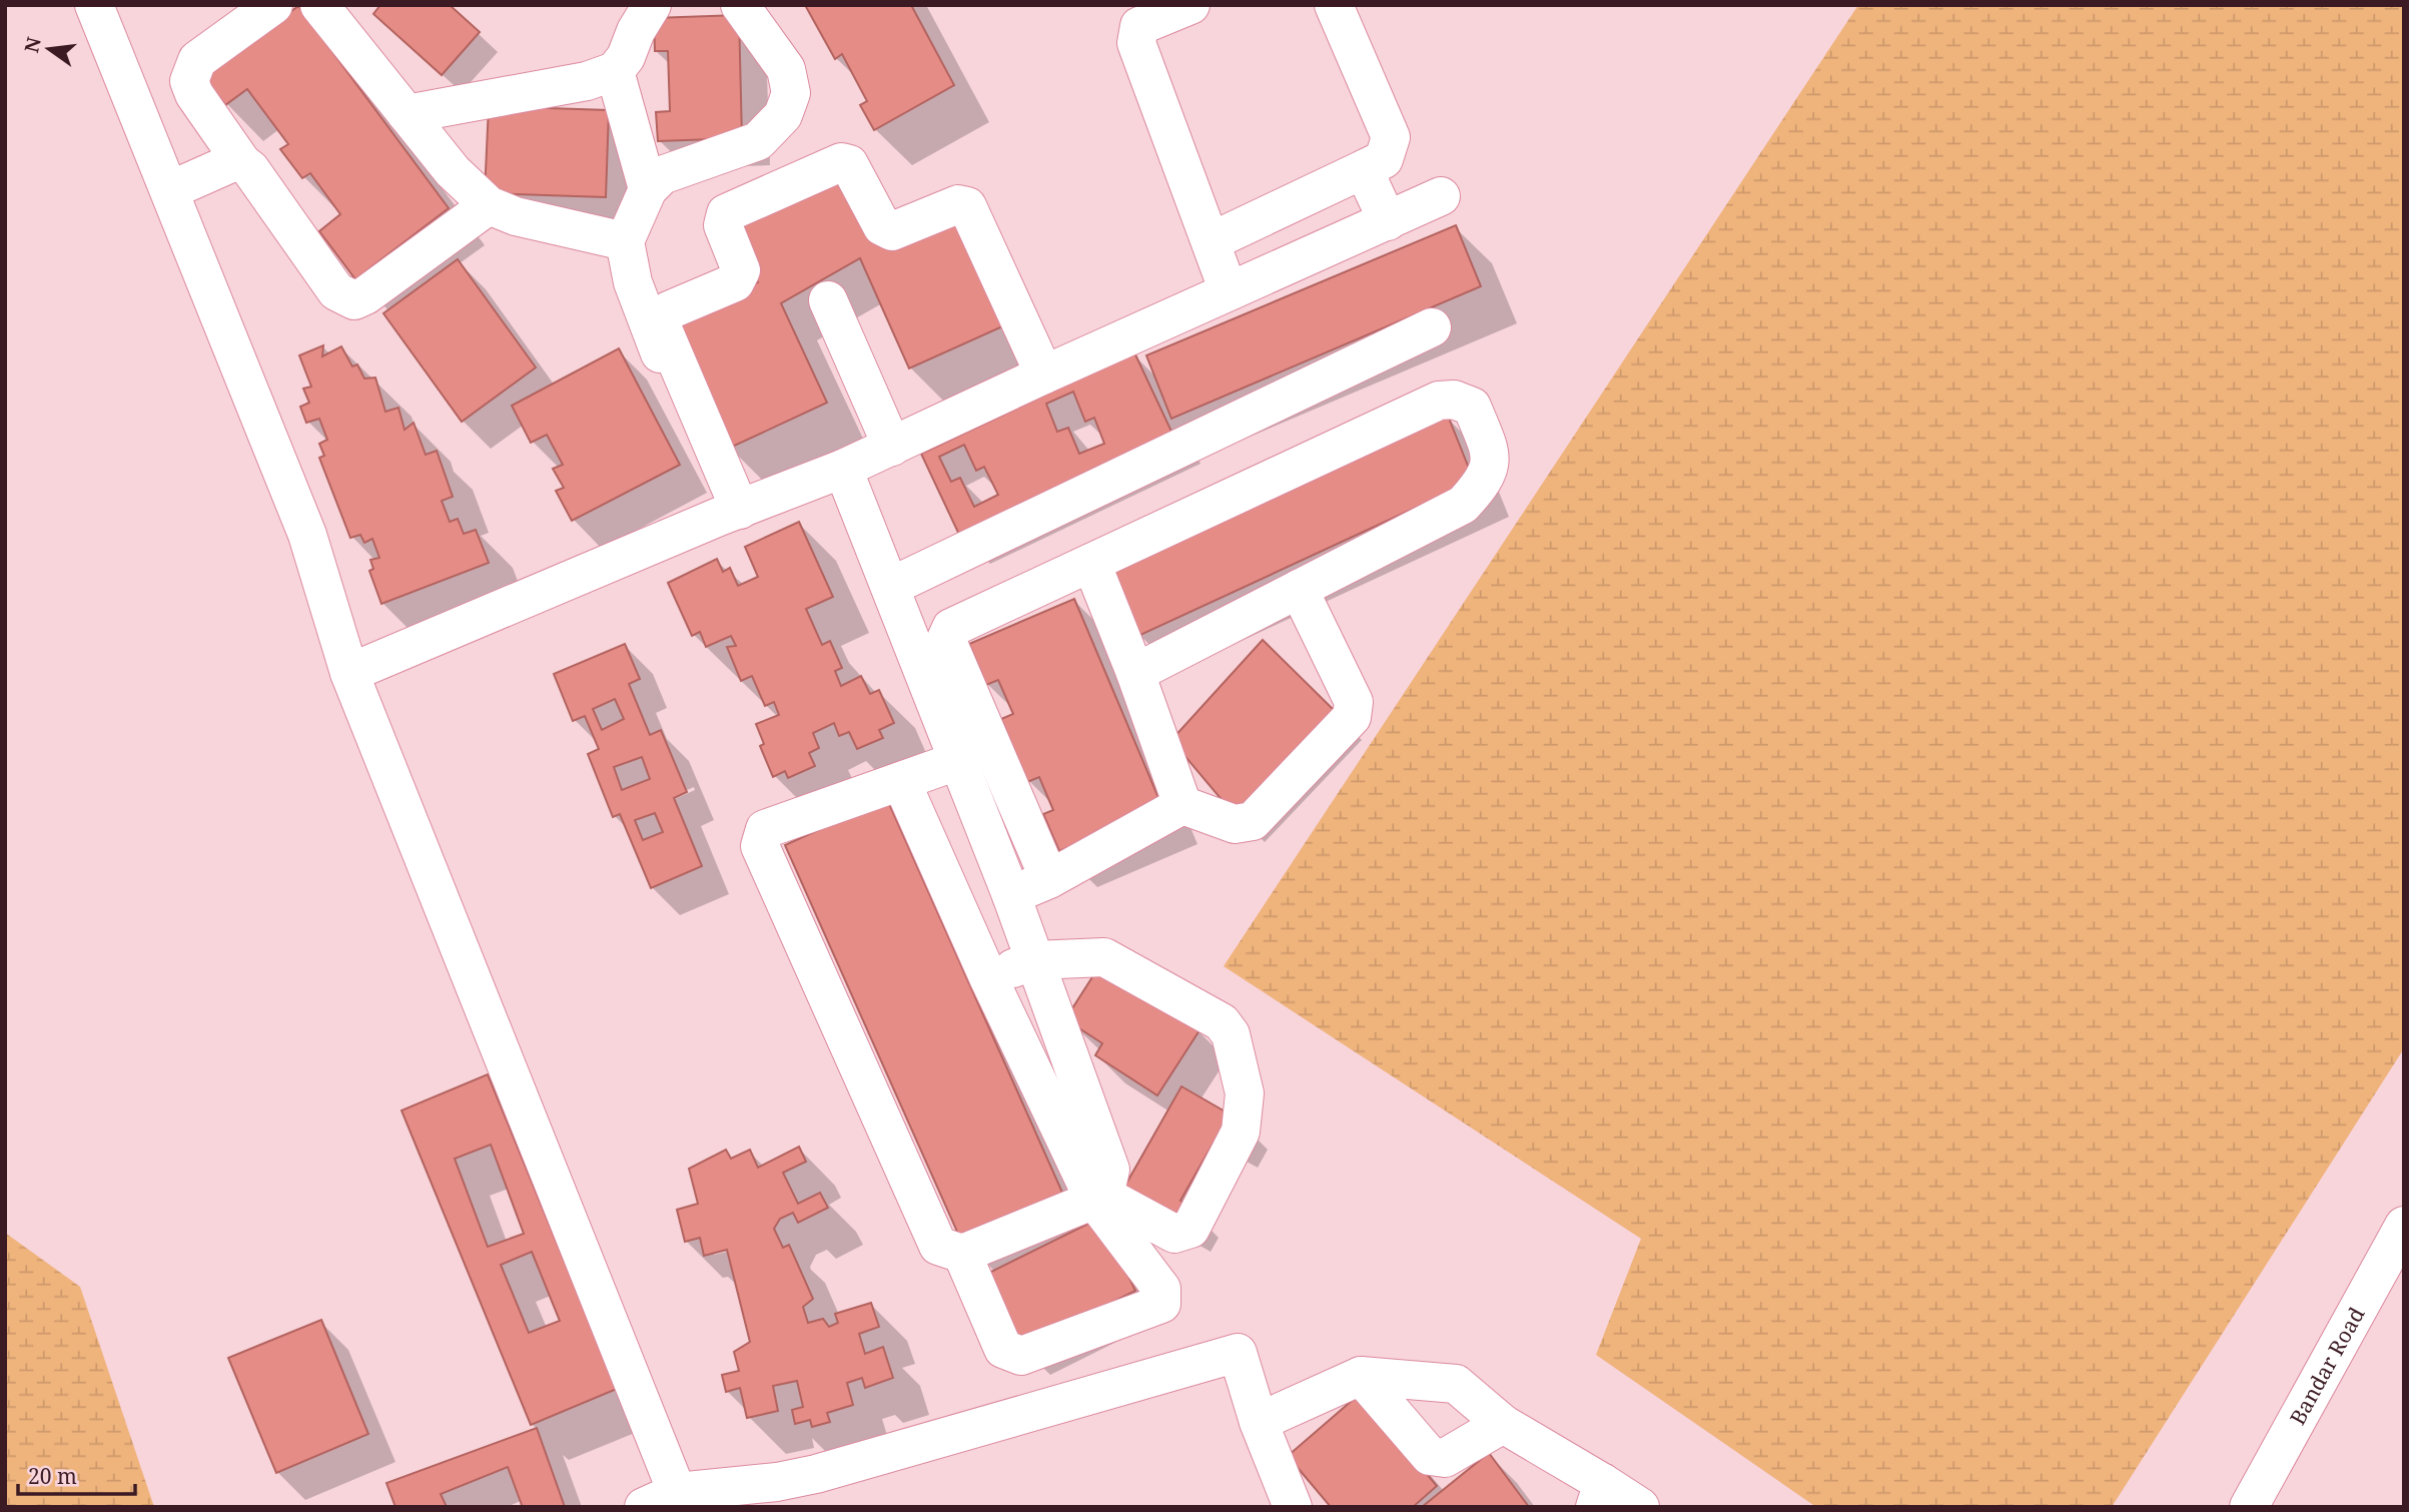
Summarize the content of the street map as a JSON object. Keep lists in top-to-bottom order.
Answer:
{
  "streets": {
    "street": ["Bandar Road"]
  },
  "scale_bar": "20 m",
  "north": "left"
}
